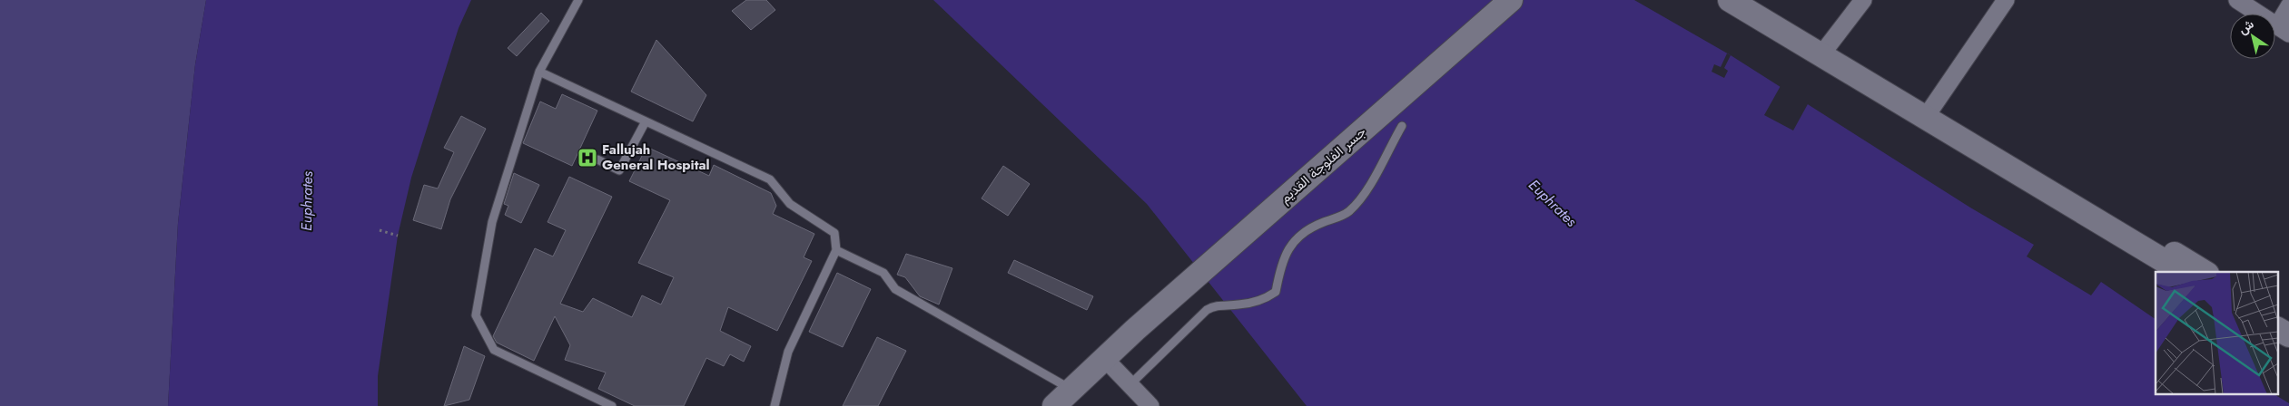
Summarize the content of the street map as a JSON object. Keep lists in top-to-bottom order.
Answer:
{
  "streets": {
    "street": ["جسر الفلوجة القديم"]
  },
  "water": ["Euphrates"],
  "places": {
    "hospital": ["Fallujah General Hospital"]
  },
  "north": "top left"
}
